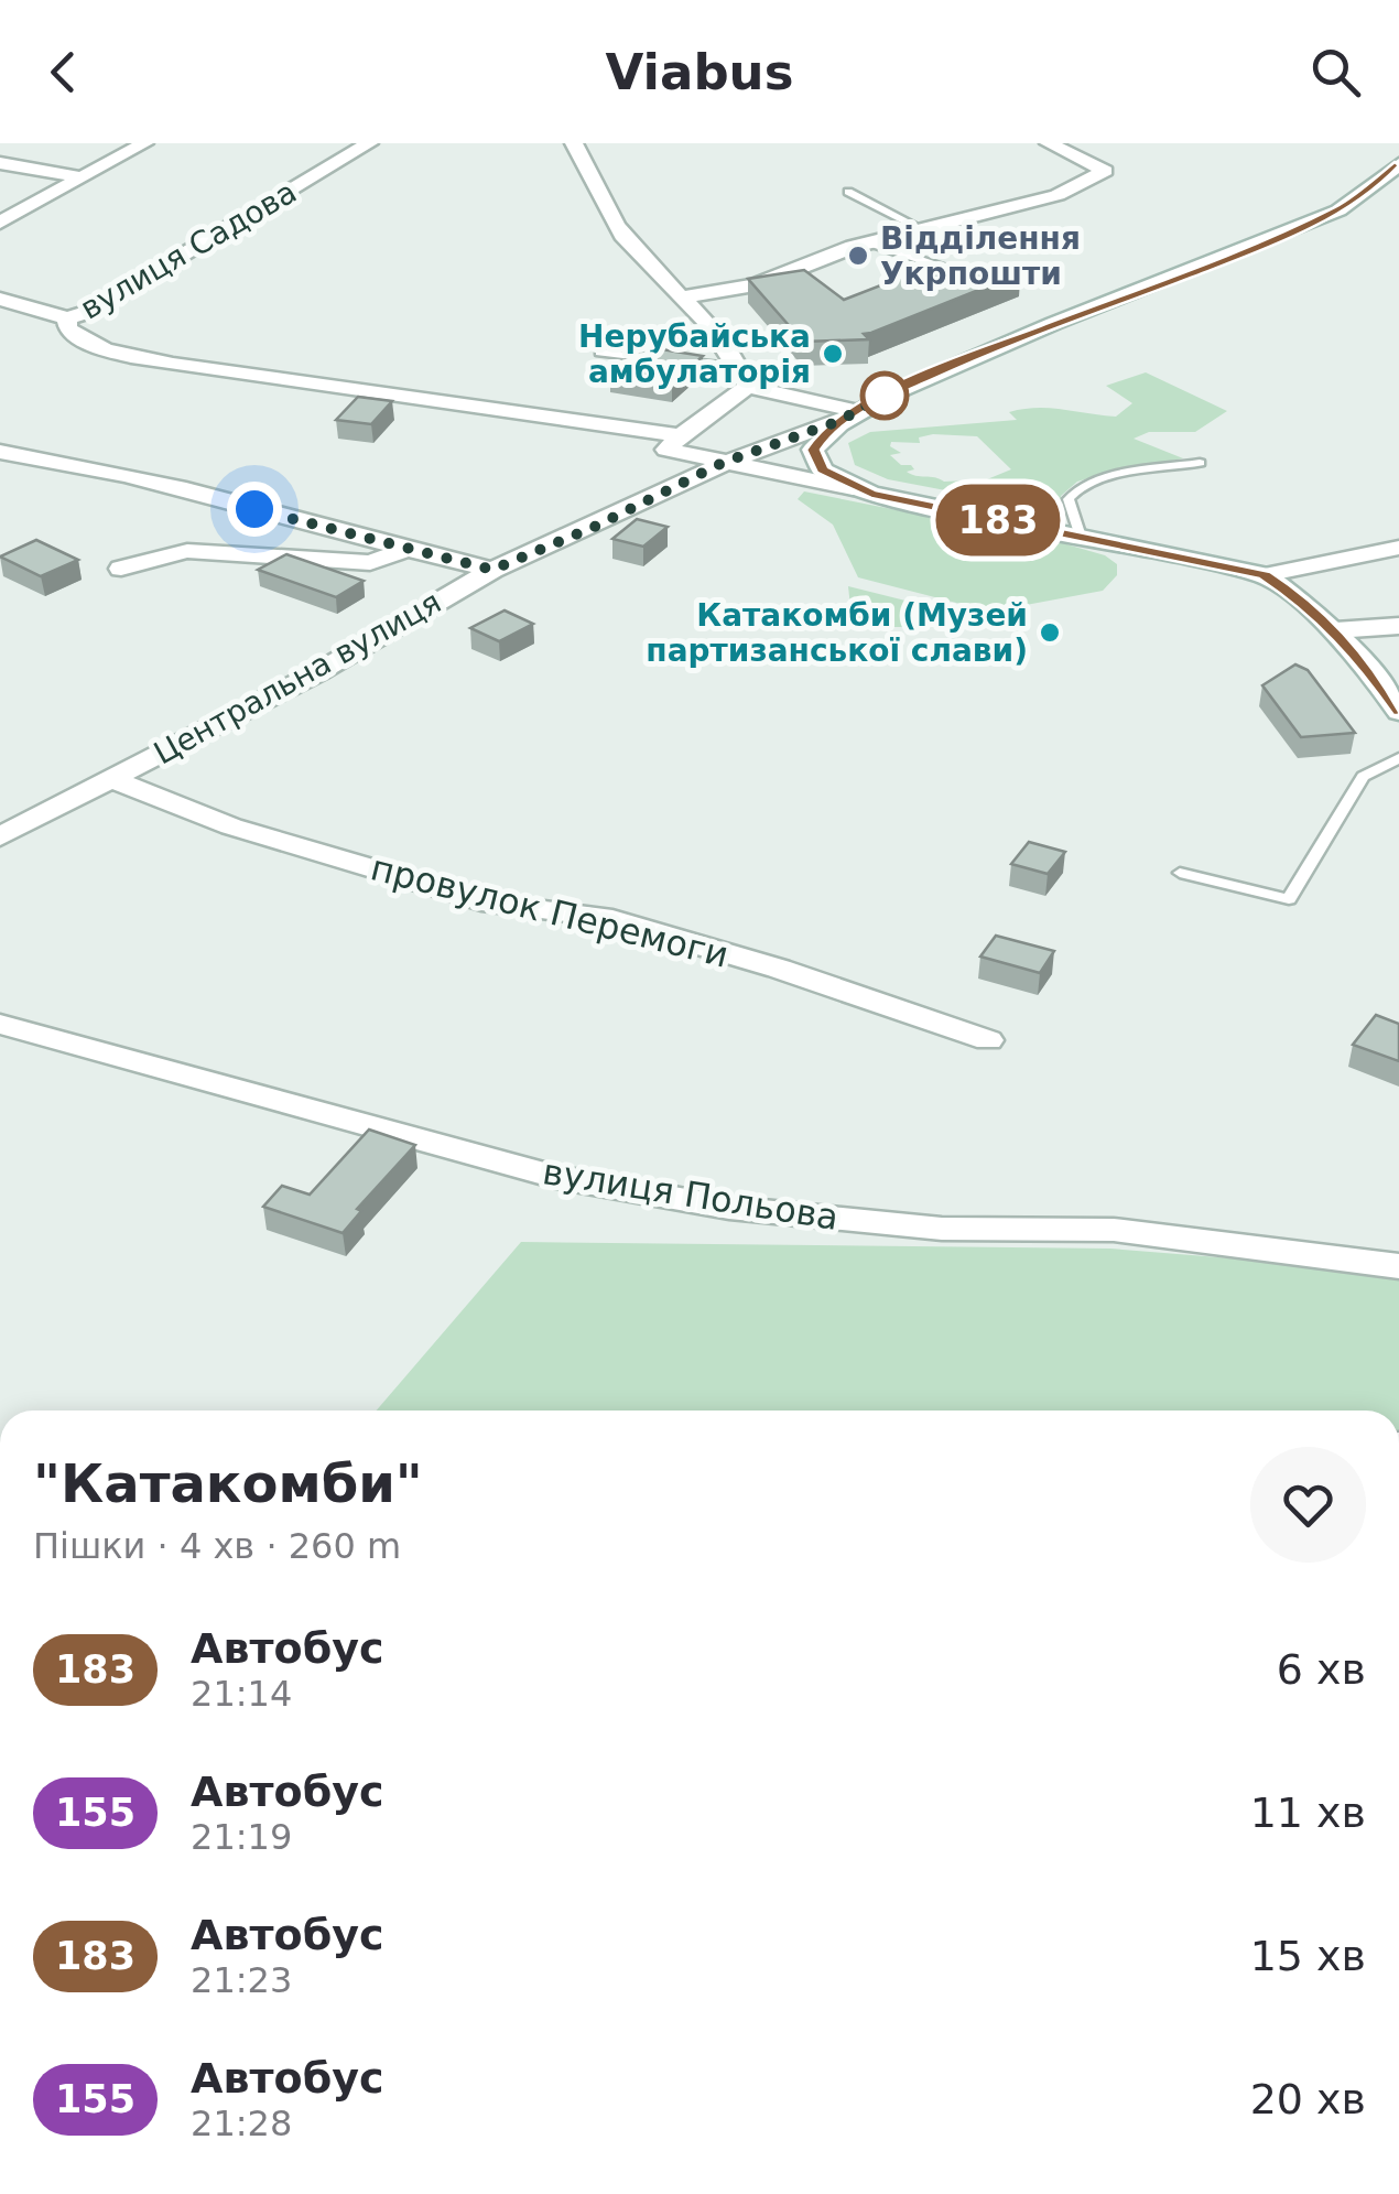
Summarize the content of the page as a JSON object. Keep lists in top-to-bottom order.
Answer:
{
  "streets": {
    "street": [
      "вулиця Садова",
      "Центральна вулиця",
      "провулок Перемоги",
      "вулиця Польова"
    ]
  },
  "crossings": [
    ["Центральна вулиця", "провулок Перемоги"]
  ],
  "places": ["Відділення Укрпошти", "Нерубайська амбулаторія", "Катакомби (Музей партизанської слави)"],
  "lines": ["bus line 183"],
  "page": {
    "header": "Viabus",
    "on_map": "183",
    "heading": ["\"Катакомби\"", "Пішки · 4 хв · 260 m"],
    "list": [
      {
        "mark": "183",
        "name": "Автобус",
        "note": "21:14",
        "value": "6 хв"
      },
      {
        "mark": "155",
        "name": "Автобус",
        "note": "21:19",
        "value": "11 хв"
      },
      {
        "mark": "183",
        "name": "Автобус",
        "note": "21:23",
        "value": "15 хв"
      },
      {
        "mark": "155",
        "name": "Автобус",
        "note": "21:28",
        "value": "20 хв"
      }
    ]
  }
}
